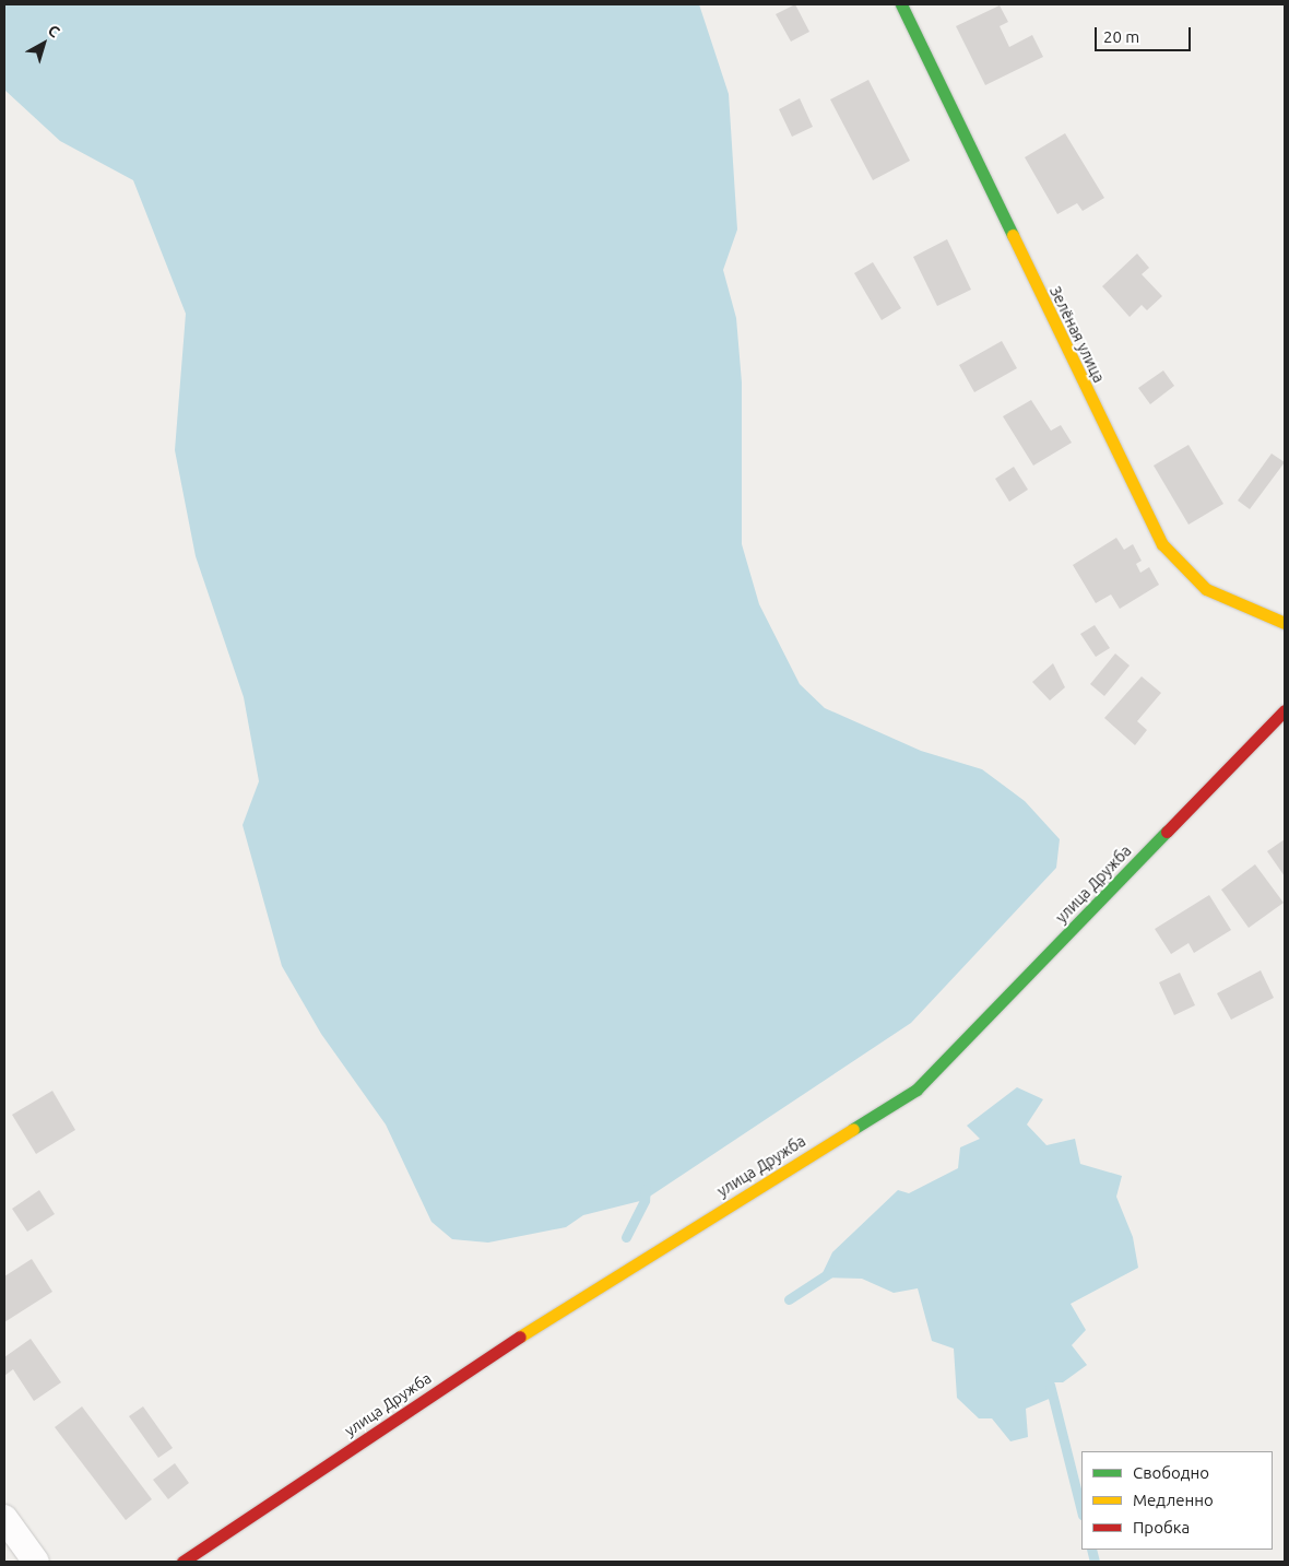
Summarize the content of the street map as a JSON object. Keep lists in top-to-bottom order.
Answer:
{
  "streets": {
    "street": ["Зелёная улица", "улица Дружба"]
  },
  "legend": ["Свободно", "Медленно", "Пробка"],
  "scale_bar": "20 m",
  "north": "top right"
}
